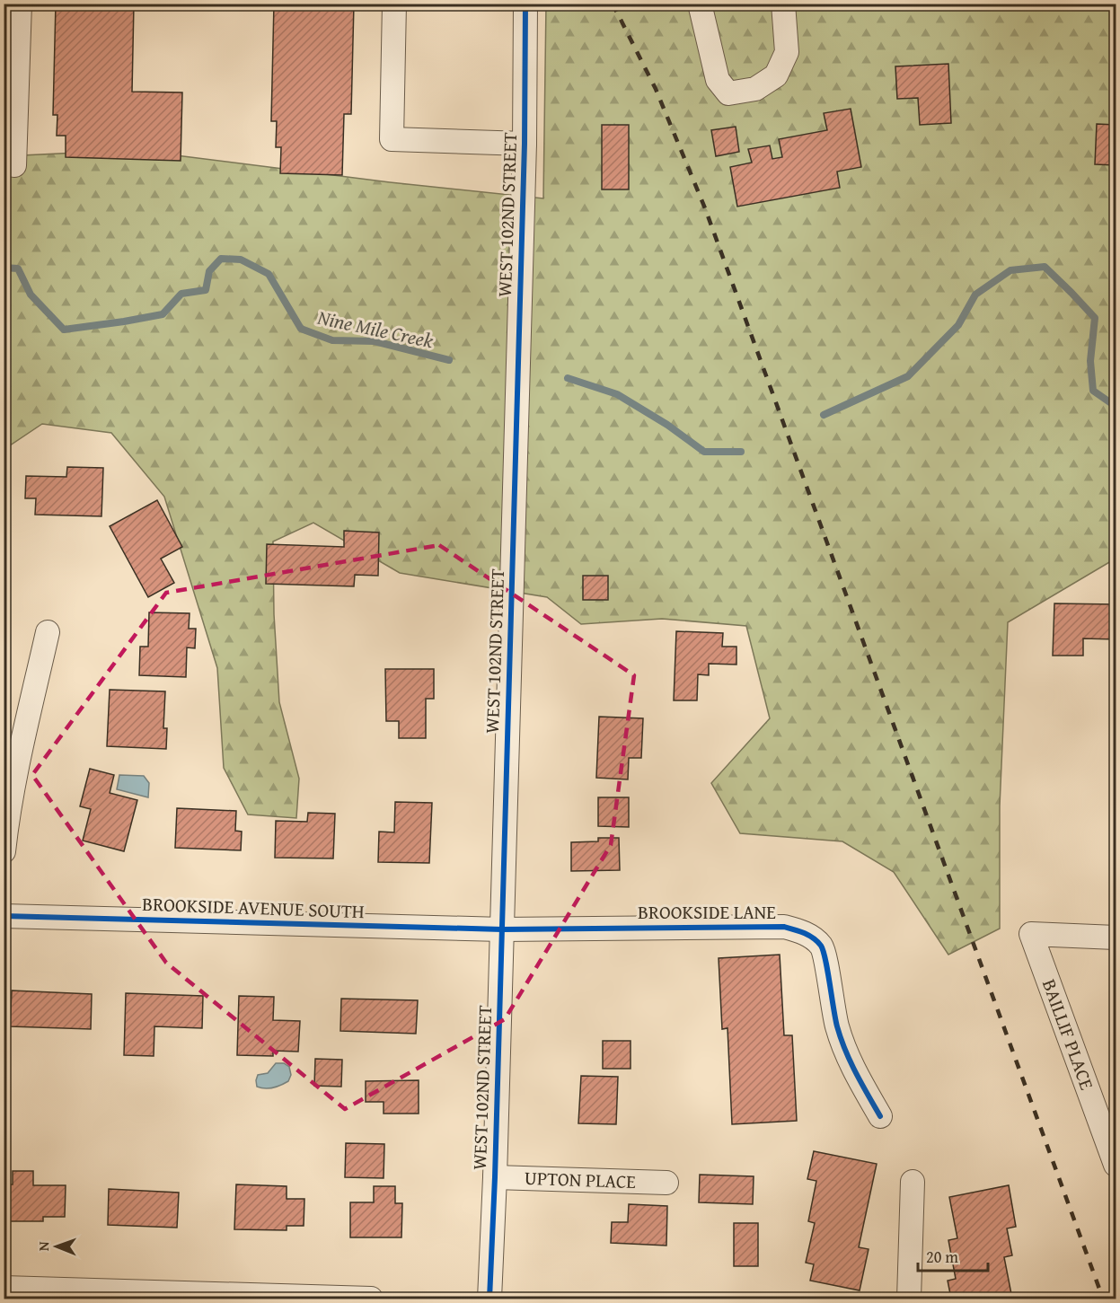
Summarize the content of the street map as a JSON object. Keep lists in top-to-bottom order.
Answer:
{
  "streets": {
    "street": [
      "WEST 102ND STREET",
      "BROOKSIDE AVENUE SOUTH",
      "BROOKSIDE LANE",
      "BAILLIF PLACE",
      "UPTON PLACE"
    ]
  },
  "crossings": [
    ["WEST 102ND STREET", "BROOKSIDE AVENUE SOUTH"],
    ["WEST 102ND STREET", "BROOKSIDE LANE"],
    ["WEST 102ND STREET", "UPTON PLACE"],
    ["BROOKSIDE AVENUE SOUTH", "BROOKSIDE LANE"]
  ],
  "water": ["Nine Mile Creek"],
  "scale_bar": "20 m",
  "north": "left"
}
